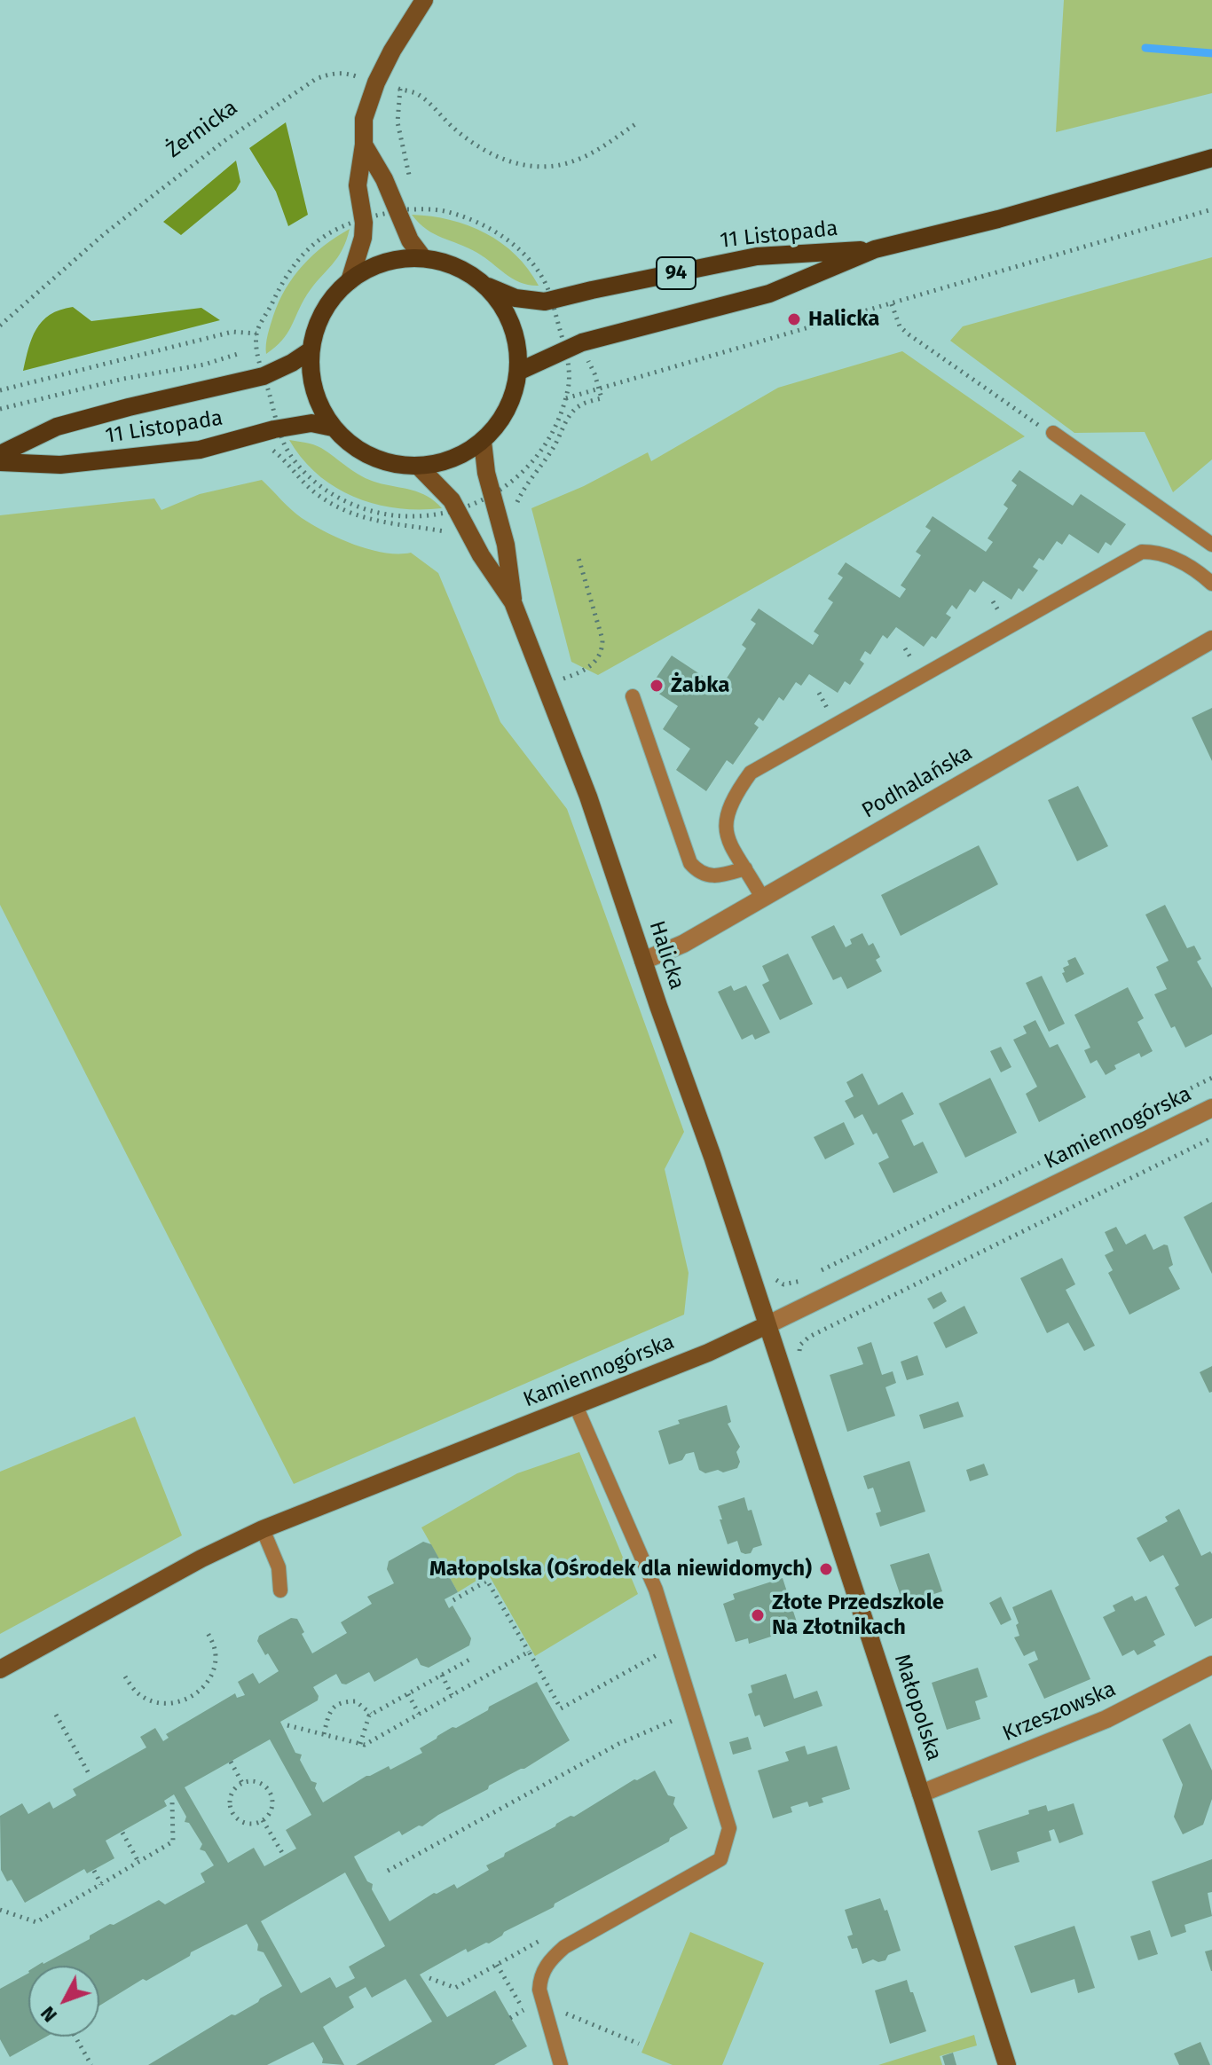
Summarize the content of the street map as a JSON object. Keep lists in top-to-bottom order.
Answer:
{
  "streets": {
    "main road": ["11 Listopada", "94"],
    "street": [
      "Podhalańska",
      "Halicka",
      "Kamiennogórska",
      "Małopolska",
      "Krzeszowska"
    ],
    "path": ["Żernicka"]
  },
  "crossings": [
    ["11 Listopada", "94"],
    ["11 Listopada", "Halicka"],
    ["94", "Halicka"],
    ["Podhalańska", "Halicka"],
    ["Halicka", "Kamiennogórska"],
    ["Halicka", "Małopolska"],
    ["Kamiennogórska", "Małopolska"],
    ["Małopolska", "Krzeszowska"]
  ],
  "places": [
    "Halicka",
    "Żabka",
    "Małopolska (Ośrodek dla niewidomych)",
    "Złote Przedszkole Na Złotnikach"
  ],
  "north": "bottom left"
}
